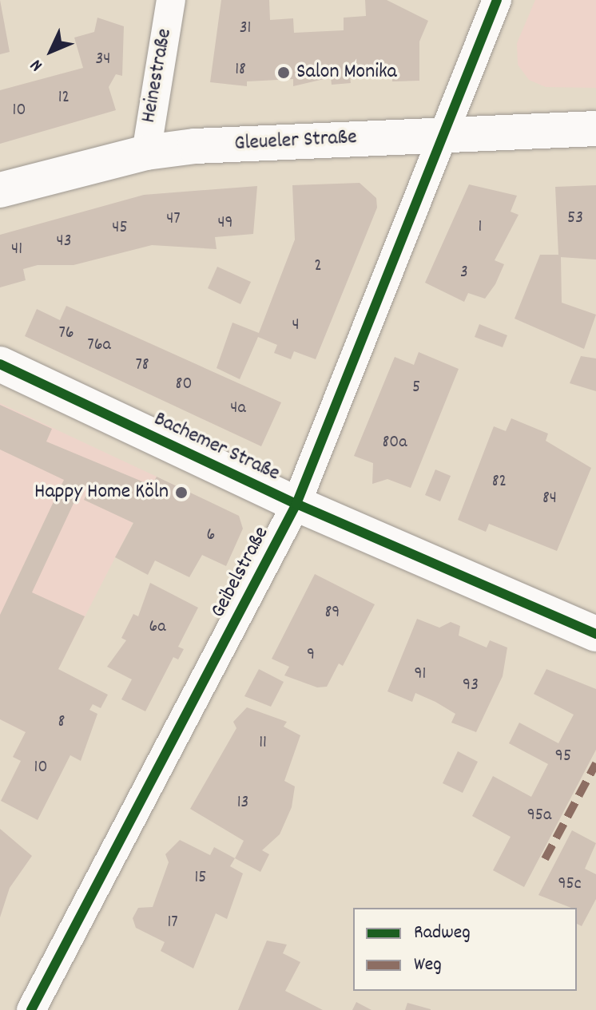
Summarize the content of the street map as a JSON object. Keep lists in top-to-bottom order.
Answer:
{
  "streets": {
    "street": [
      "Heinestraße",
      "Gleueler Straße",
      "Bachemer Straße",
      "Geibelstraße"
    ]
  },
  "crossings": [
    ["Heinestraße", "Gleueler Straße"],
    ["Gleueler Straße", "Geibelstraße"],
    ["Bachemer Straße", "Geibelstraße"]
  ],
  "places": ["Salon Monika", "Happy Home Köln"],
  "house_numbers": [
    "31",
    "34",
    "18",
    "12",
    "10",
    "53",
    "47",
    "49",
    "1",
    "45",
    "43",
    "41",
    "2",
    "3",
    "4",
    "76",
    "76a",
    "78",
    "80",
    "5",
    "4a",
    "80a",
    "82",
    "84",
    "6",
    "89",
    "6a",
    "9",
    "91",
    "93",
    "8",
    "11",
    "95",
    "10",
    "13",
    "95a",
    "15",
    "95c",
    "17"
  ],
  "legend": ["Radweg", "Weg"],
  "north": "bottom left"
}
